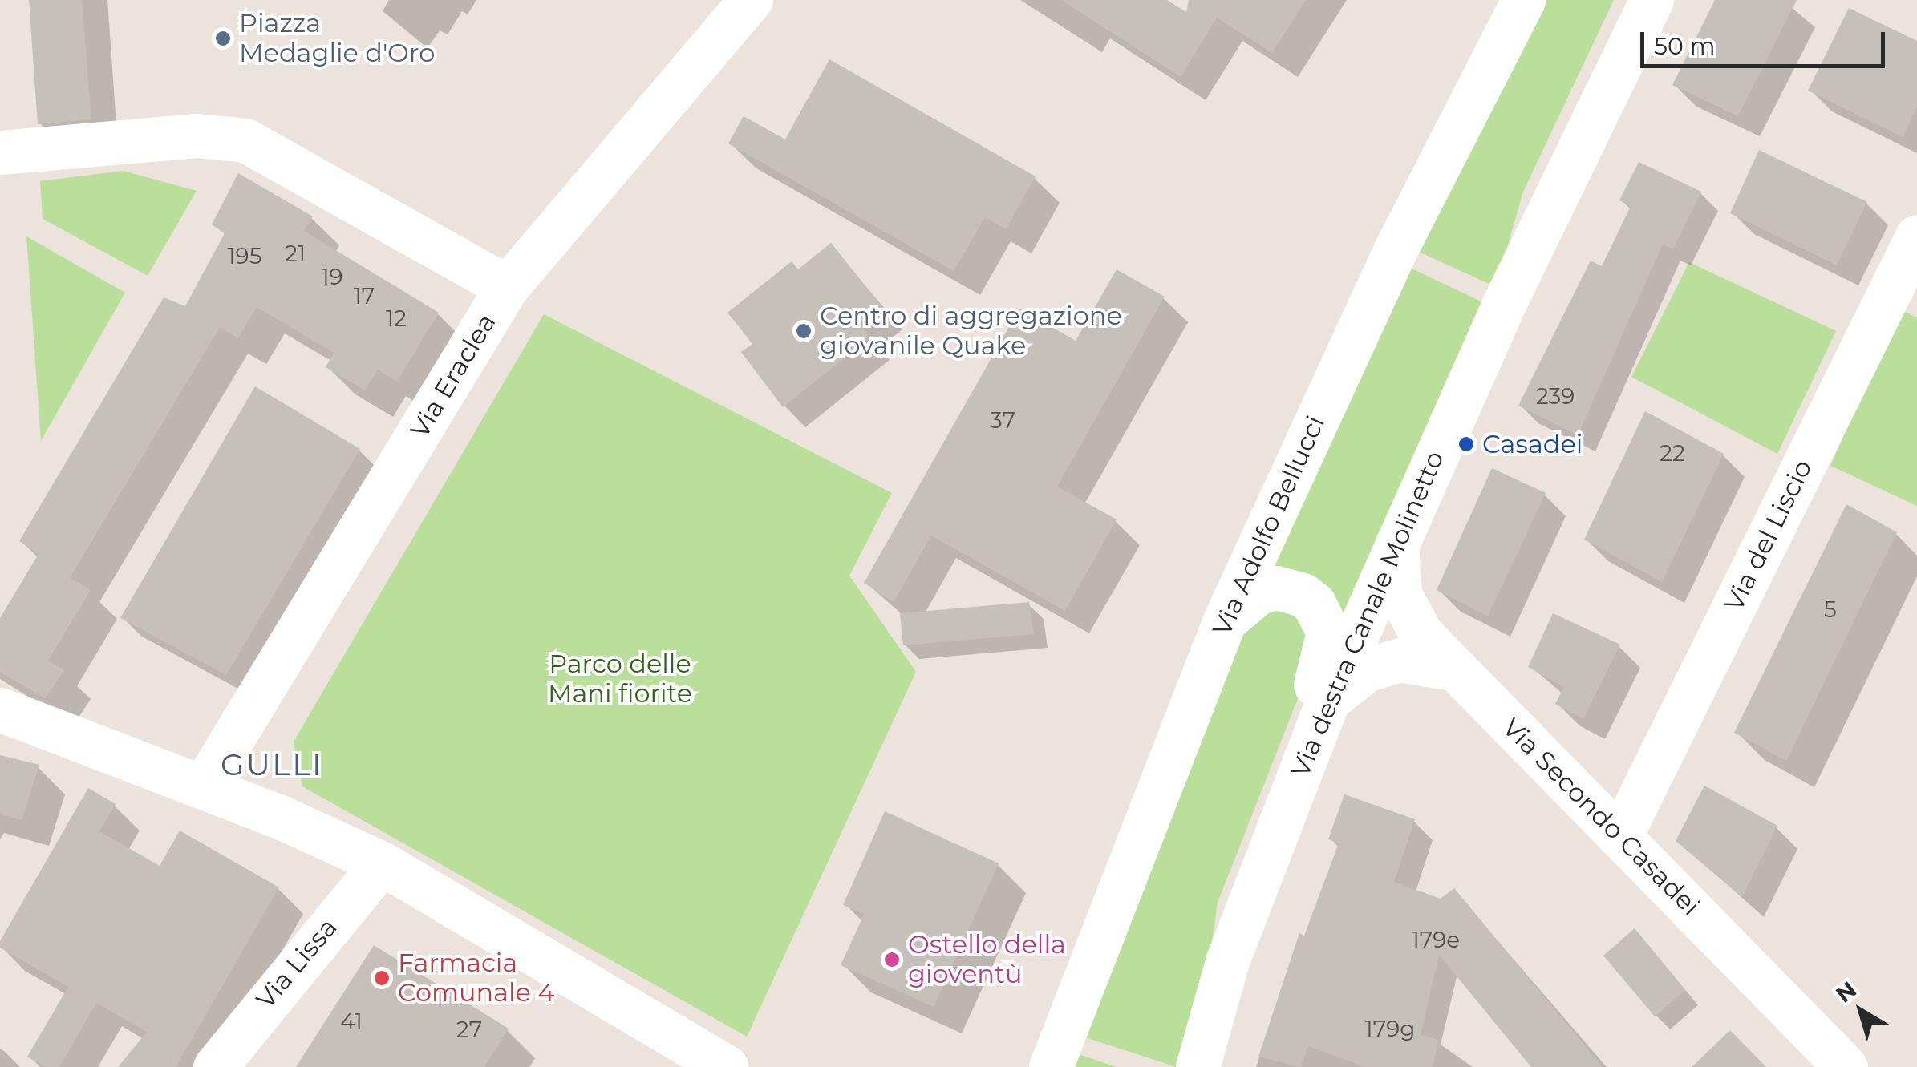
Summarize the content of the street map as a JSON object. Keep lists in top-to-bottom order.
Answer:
{
  "streets": {
    "street": [
      "Via Eraclea",
      "Via Adolfo Bellucci",
      "Via del Liscio",
      "Via destra Canale Molinetto",
      "Via Secondo Casadei",
      "Via Lissa"
    ]
  },
  "crossings": [
    ["Via del Liscio", "Via Secondo Casadei"],
    ["Via destra Canale Molinetto", "Via Secondo Casadei"]
  ],
  "districts": ["GULLI"],
  "parks": ["Parco delle Mani fiorite"],
  "places": [
    "Piazza Medaglie d'Oro",
    "Centro di aggregazione giovanile Quake",
    "Casadei",
    "Ostello della gioventù",
    "Farmacia Comunale 4"
  ],
  "house_numbers": [
    "21",
    "195",
    "19",
    "17",
    "12",
    "239",
    "37",
    "22",
    "5",
    "179e",
    "41",
    "179g",
    "27"
  ],
  "scale_bar": "50 m",
  "north": "top left"
}
